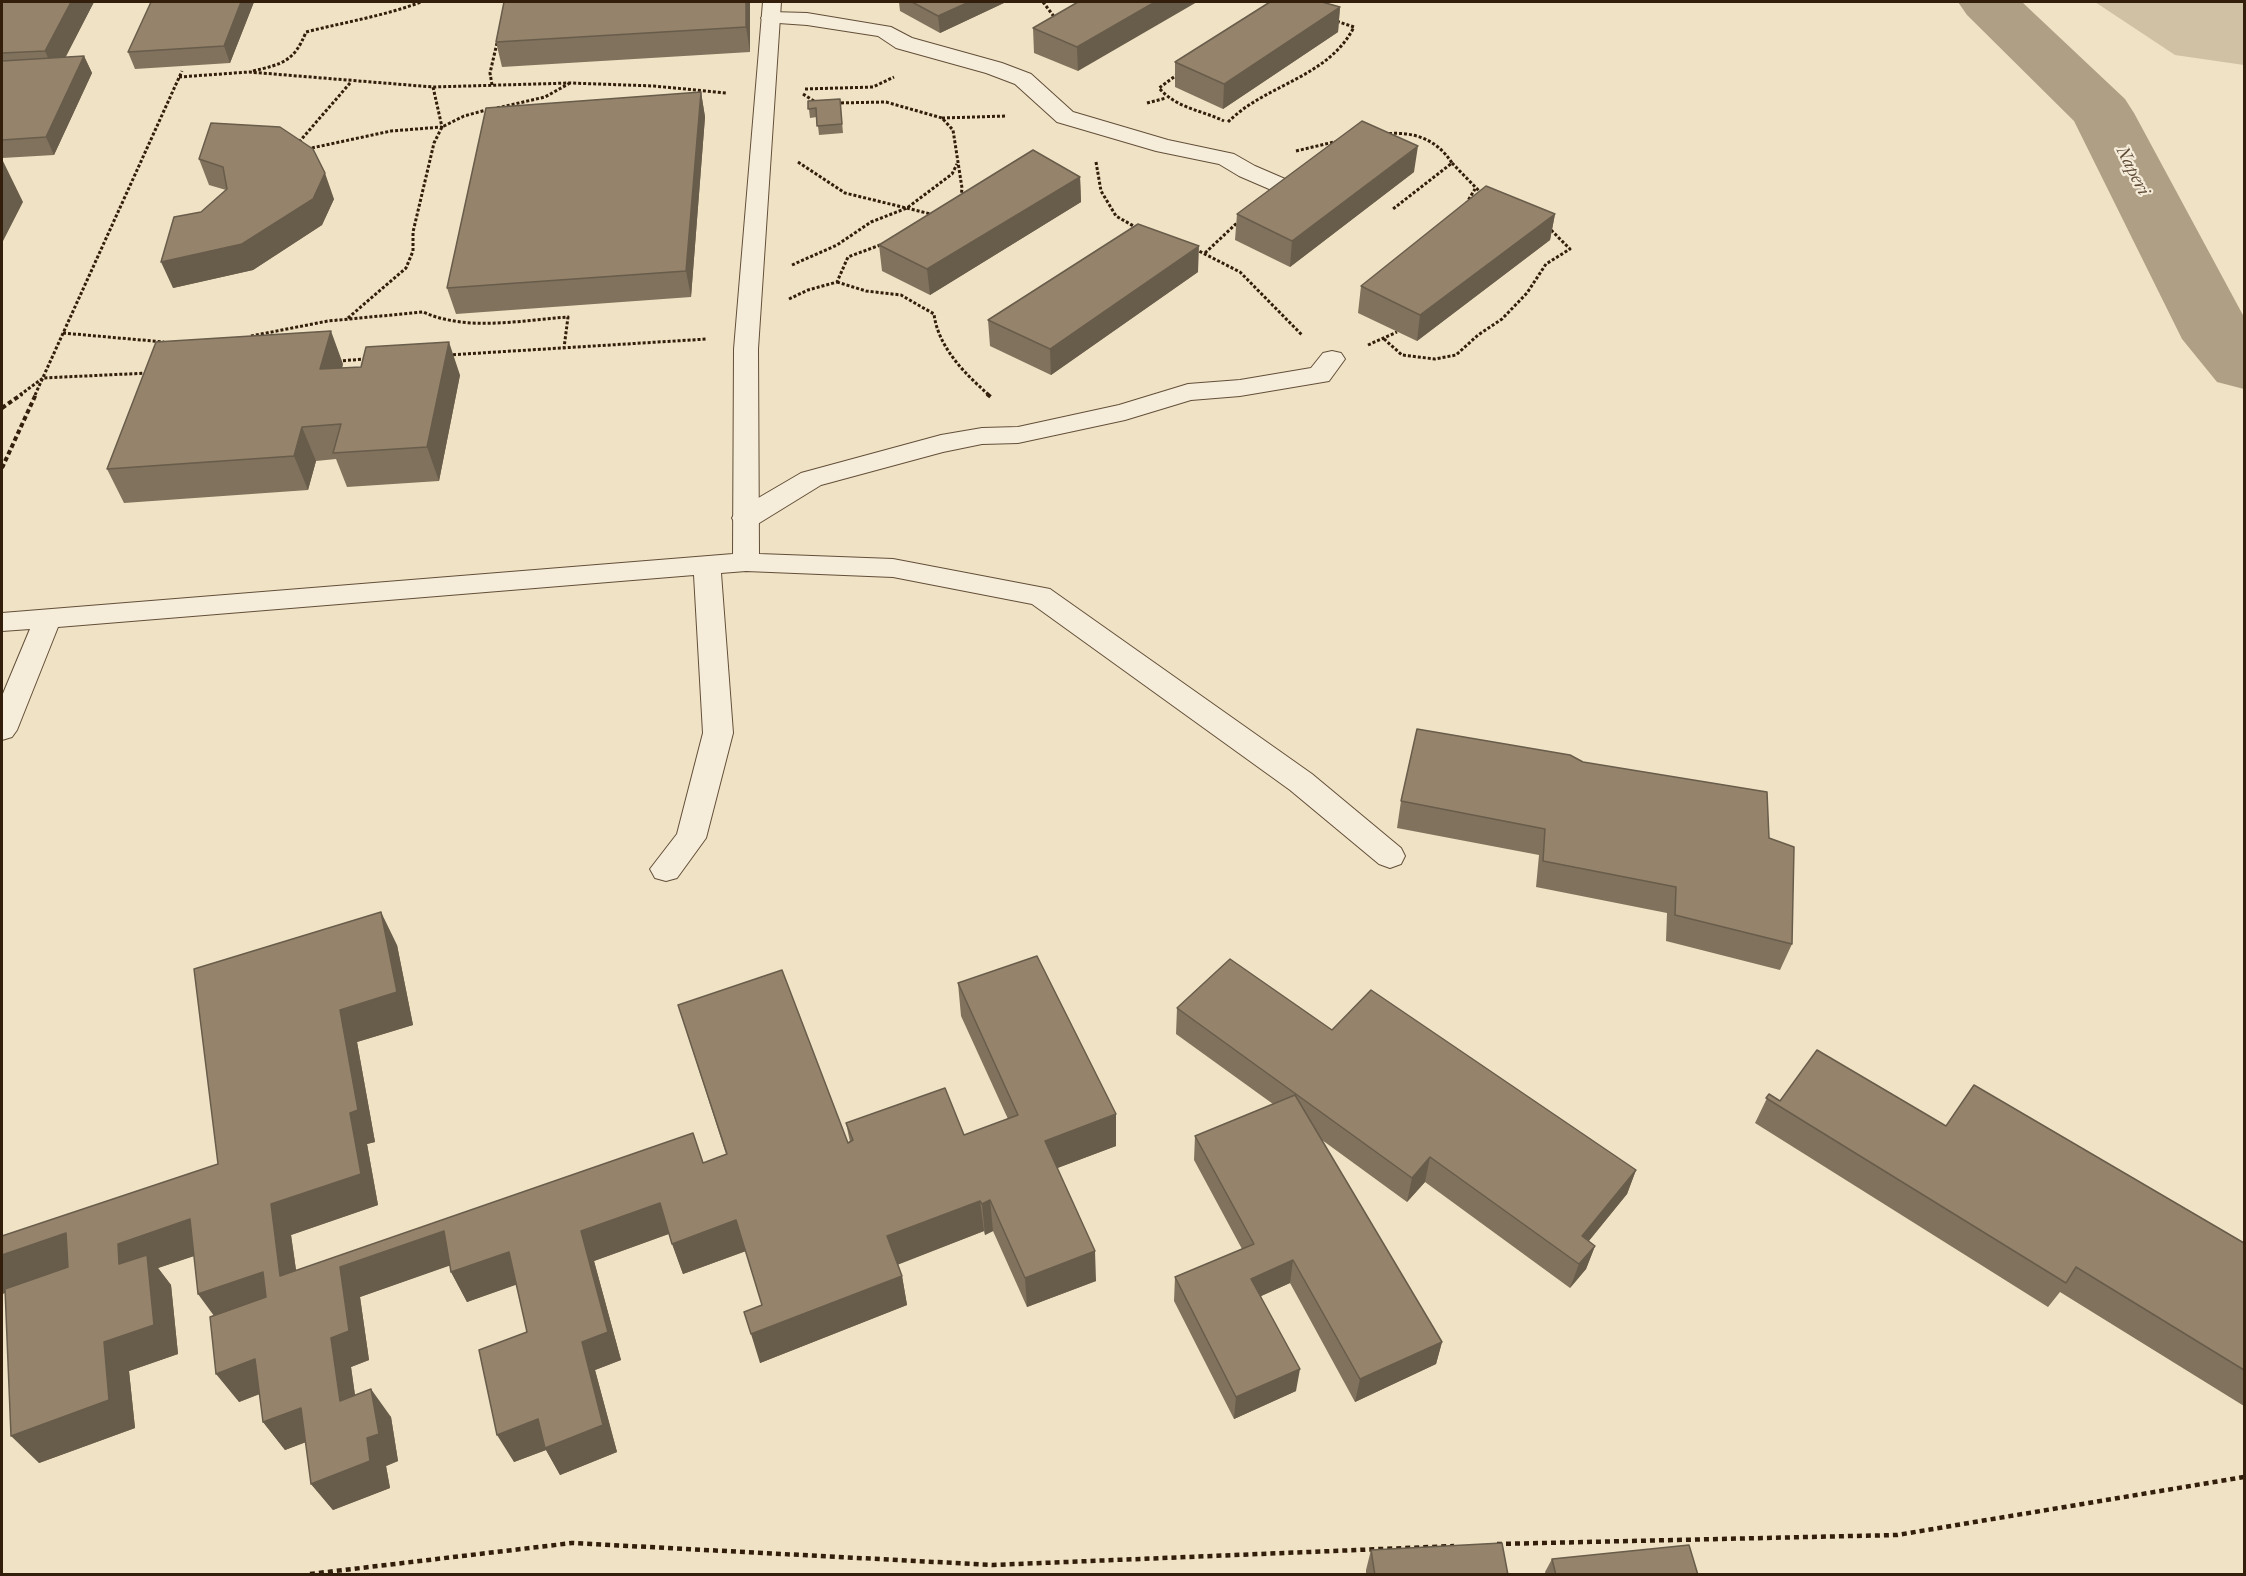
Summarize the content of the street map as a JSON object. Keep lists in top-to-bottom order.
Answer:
{
  "water": ["Naperi"]
}
